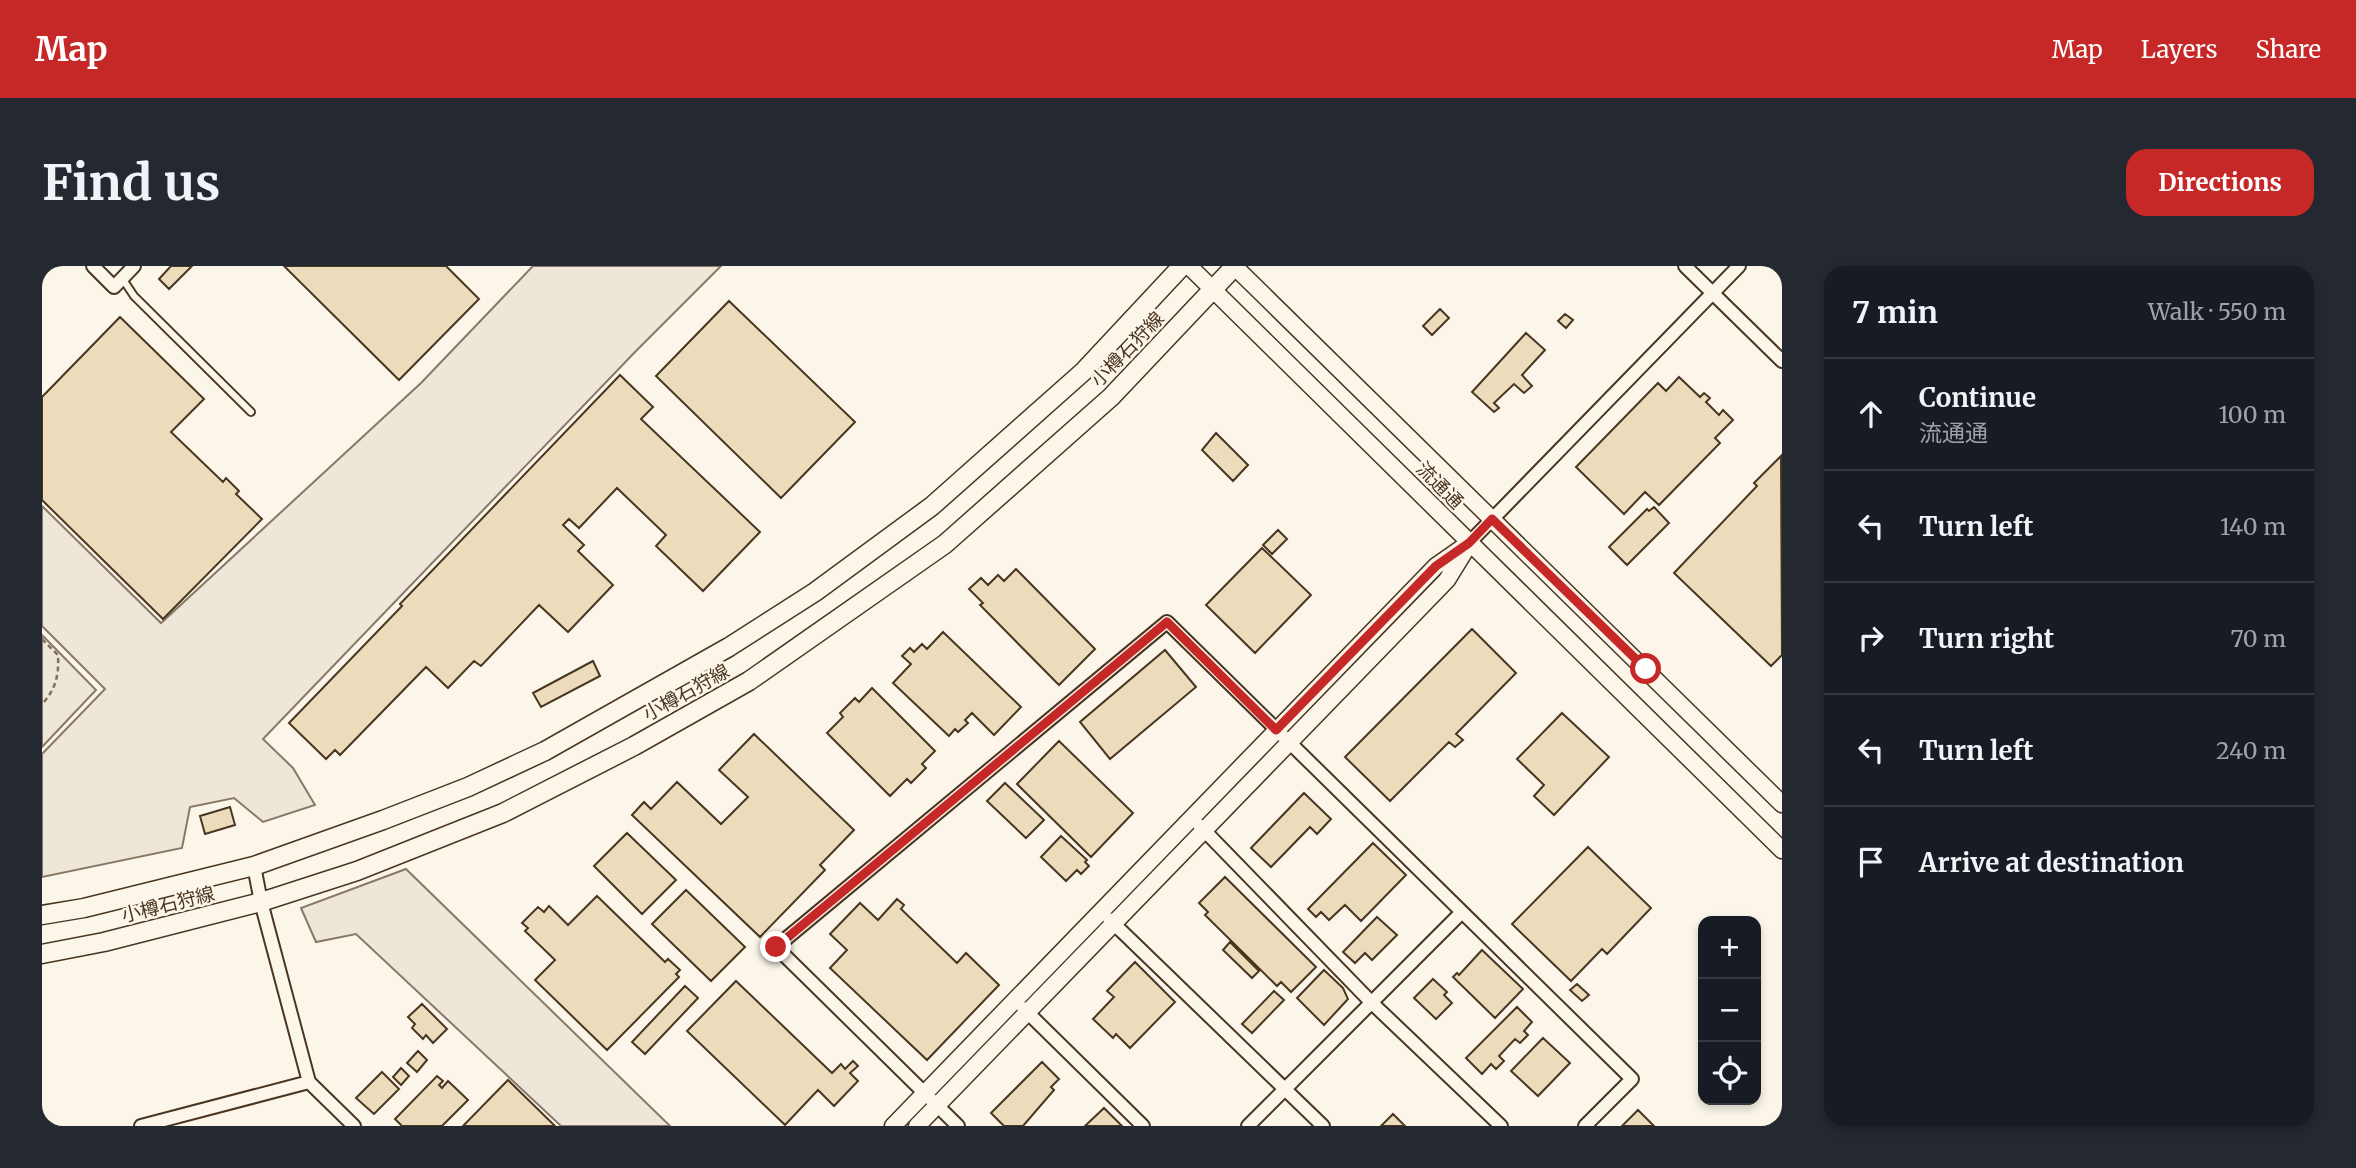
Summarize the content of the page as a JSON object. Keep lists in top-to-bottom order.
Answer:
{
  "streets": {
    "main road": ["小樽石狩線"],
    "street": ["流通通"]
  },
  "crossings": [
    ["小樽石狩線", "流通通"]
  ],
  "page": {
    "header": "Map",
    "nav": ["Map", "Layers", "Share"],
    "buttons": "Directions",
    "title": "Find us",
    "heading": ["7 min", "Walk · 550 m"],
    "list": [
      ["Continue", "流通通", "100 m"],
      ["Turn left", "140 m"],
      ["Turn right", "70 m"],
      ["Turn left", "240 m"],
      "Arrive at destination"
    ],
    "map_buttons": ["+", "−"]
  }
}
